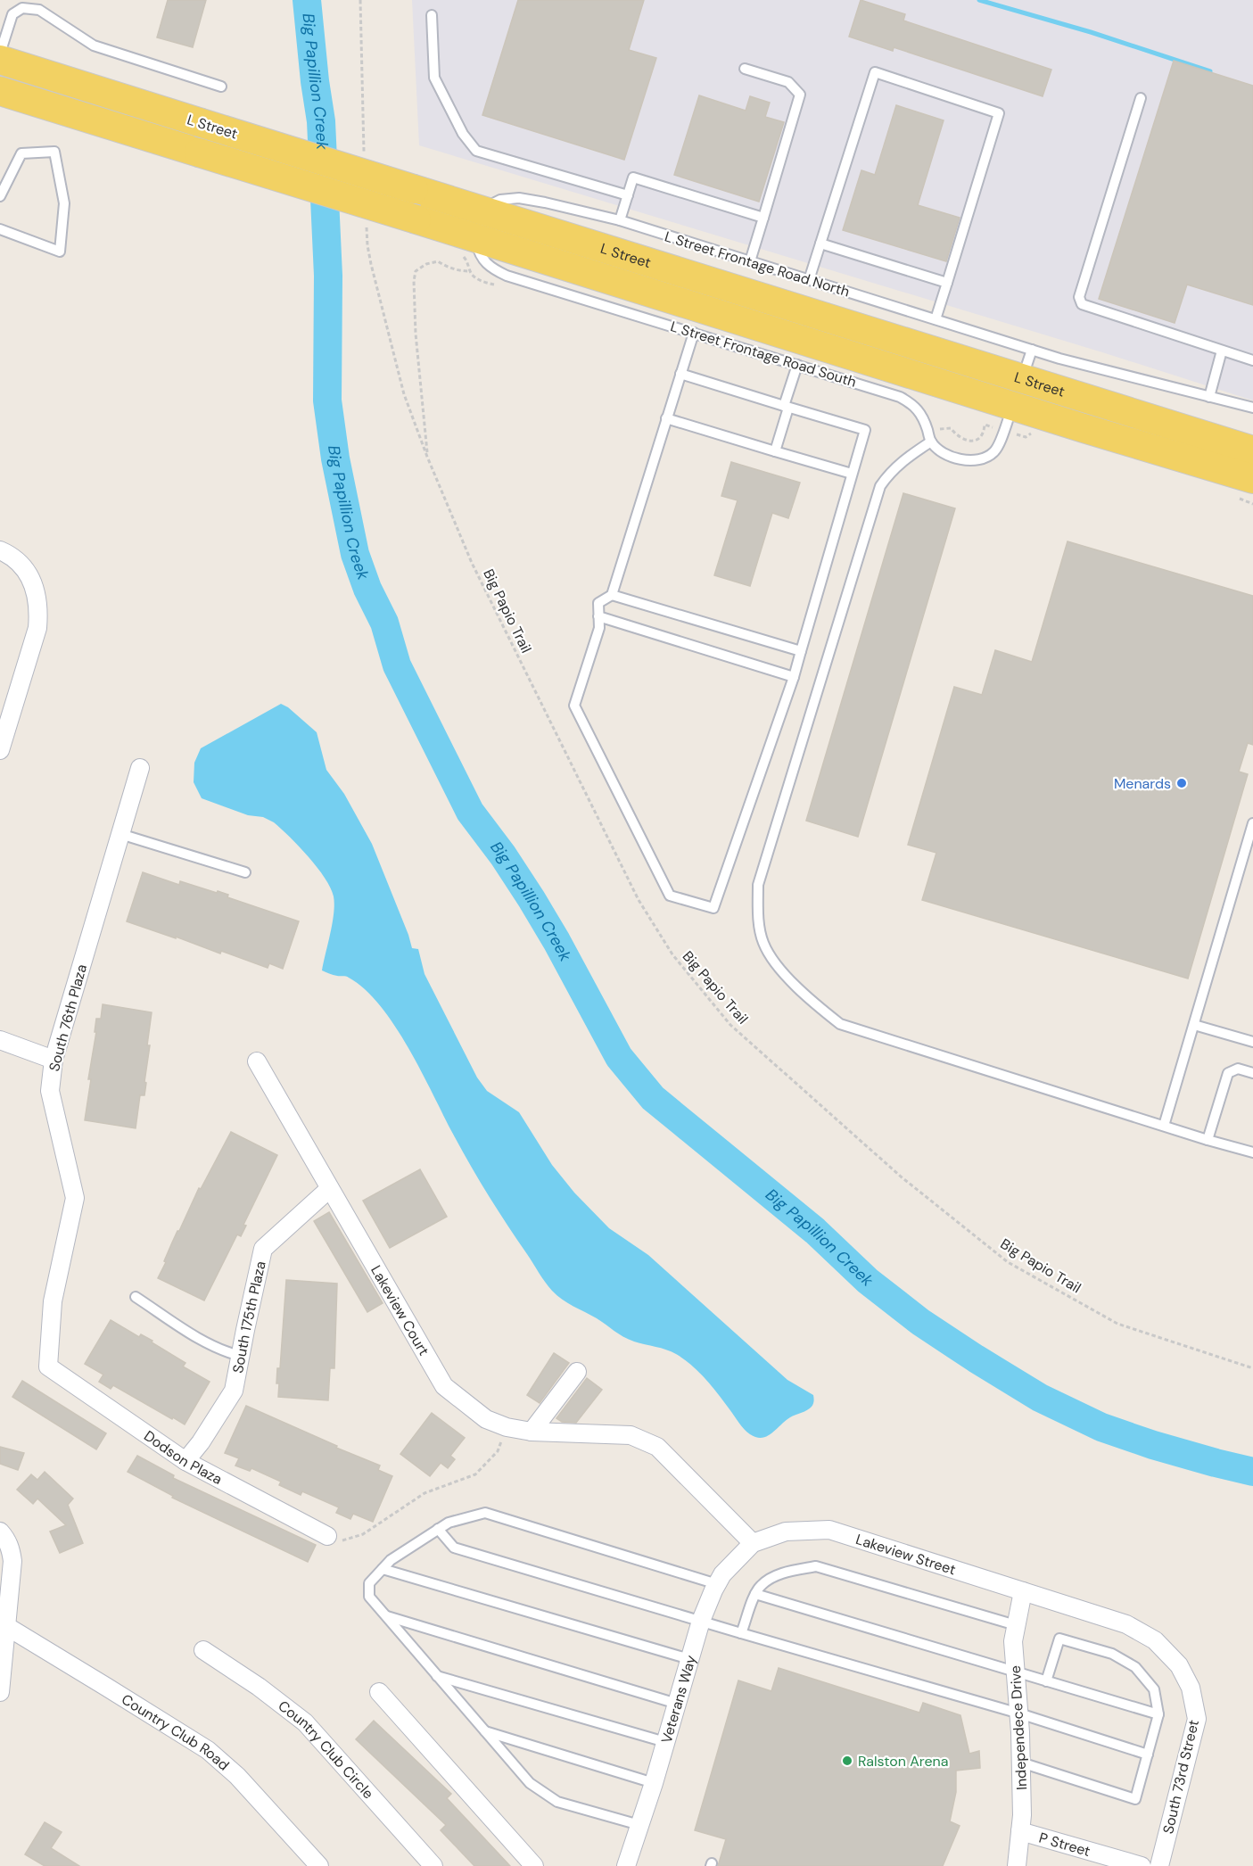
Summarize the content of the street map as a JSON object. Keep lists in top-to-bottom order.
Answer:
{
  "streets": {
    "main road": ["L Street"],
    "street": [
      "South 76th Plaza",
      "Lakeview Court",
      "South 175th Plaza",
      "Dodson Plaza",
      "Lakeview Street",
      "Veterans Way",
      "Independece Drive",
      "Country Club Road",
      "Country Club Circle",
      "South 73rd Street",
      "P Street"
    ],
    "lane": ["L Street Frontage Road North", "L Street Frontage Road South"],
    "path": ["Big Papio Trail"]
  },
  "crossings": [
    ["L Street", "L Street Frontage Road North"],
    ["L Street", "L Street Frontage Road South"],
    ["South 76th Plaza", "Dodson Plaza"],
    ["Lakeview Court", "South 175th Plaza"],
    ["Lakeview Court", "Lakeview Street"],
    ["Lakeview Court", "Veterans Way"],
    ["South 175th Plaza", "Dodson Plaza"],
    ["Lakeview Street", "Veterans Way"],
    ["Lakeview Street", "Independece Drive"],
    ["Lakeview Street", "South 73rd Street"],
    ["Independece Drive", "P Street"]
  ],
  "water": ["Big Papillion Creek"],
  "places": ["Menards", "Ralston Arena"]
}
